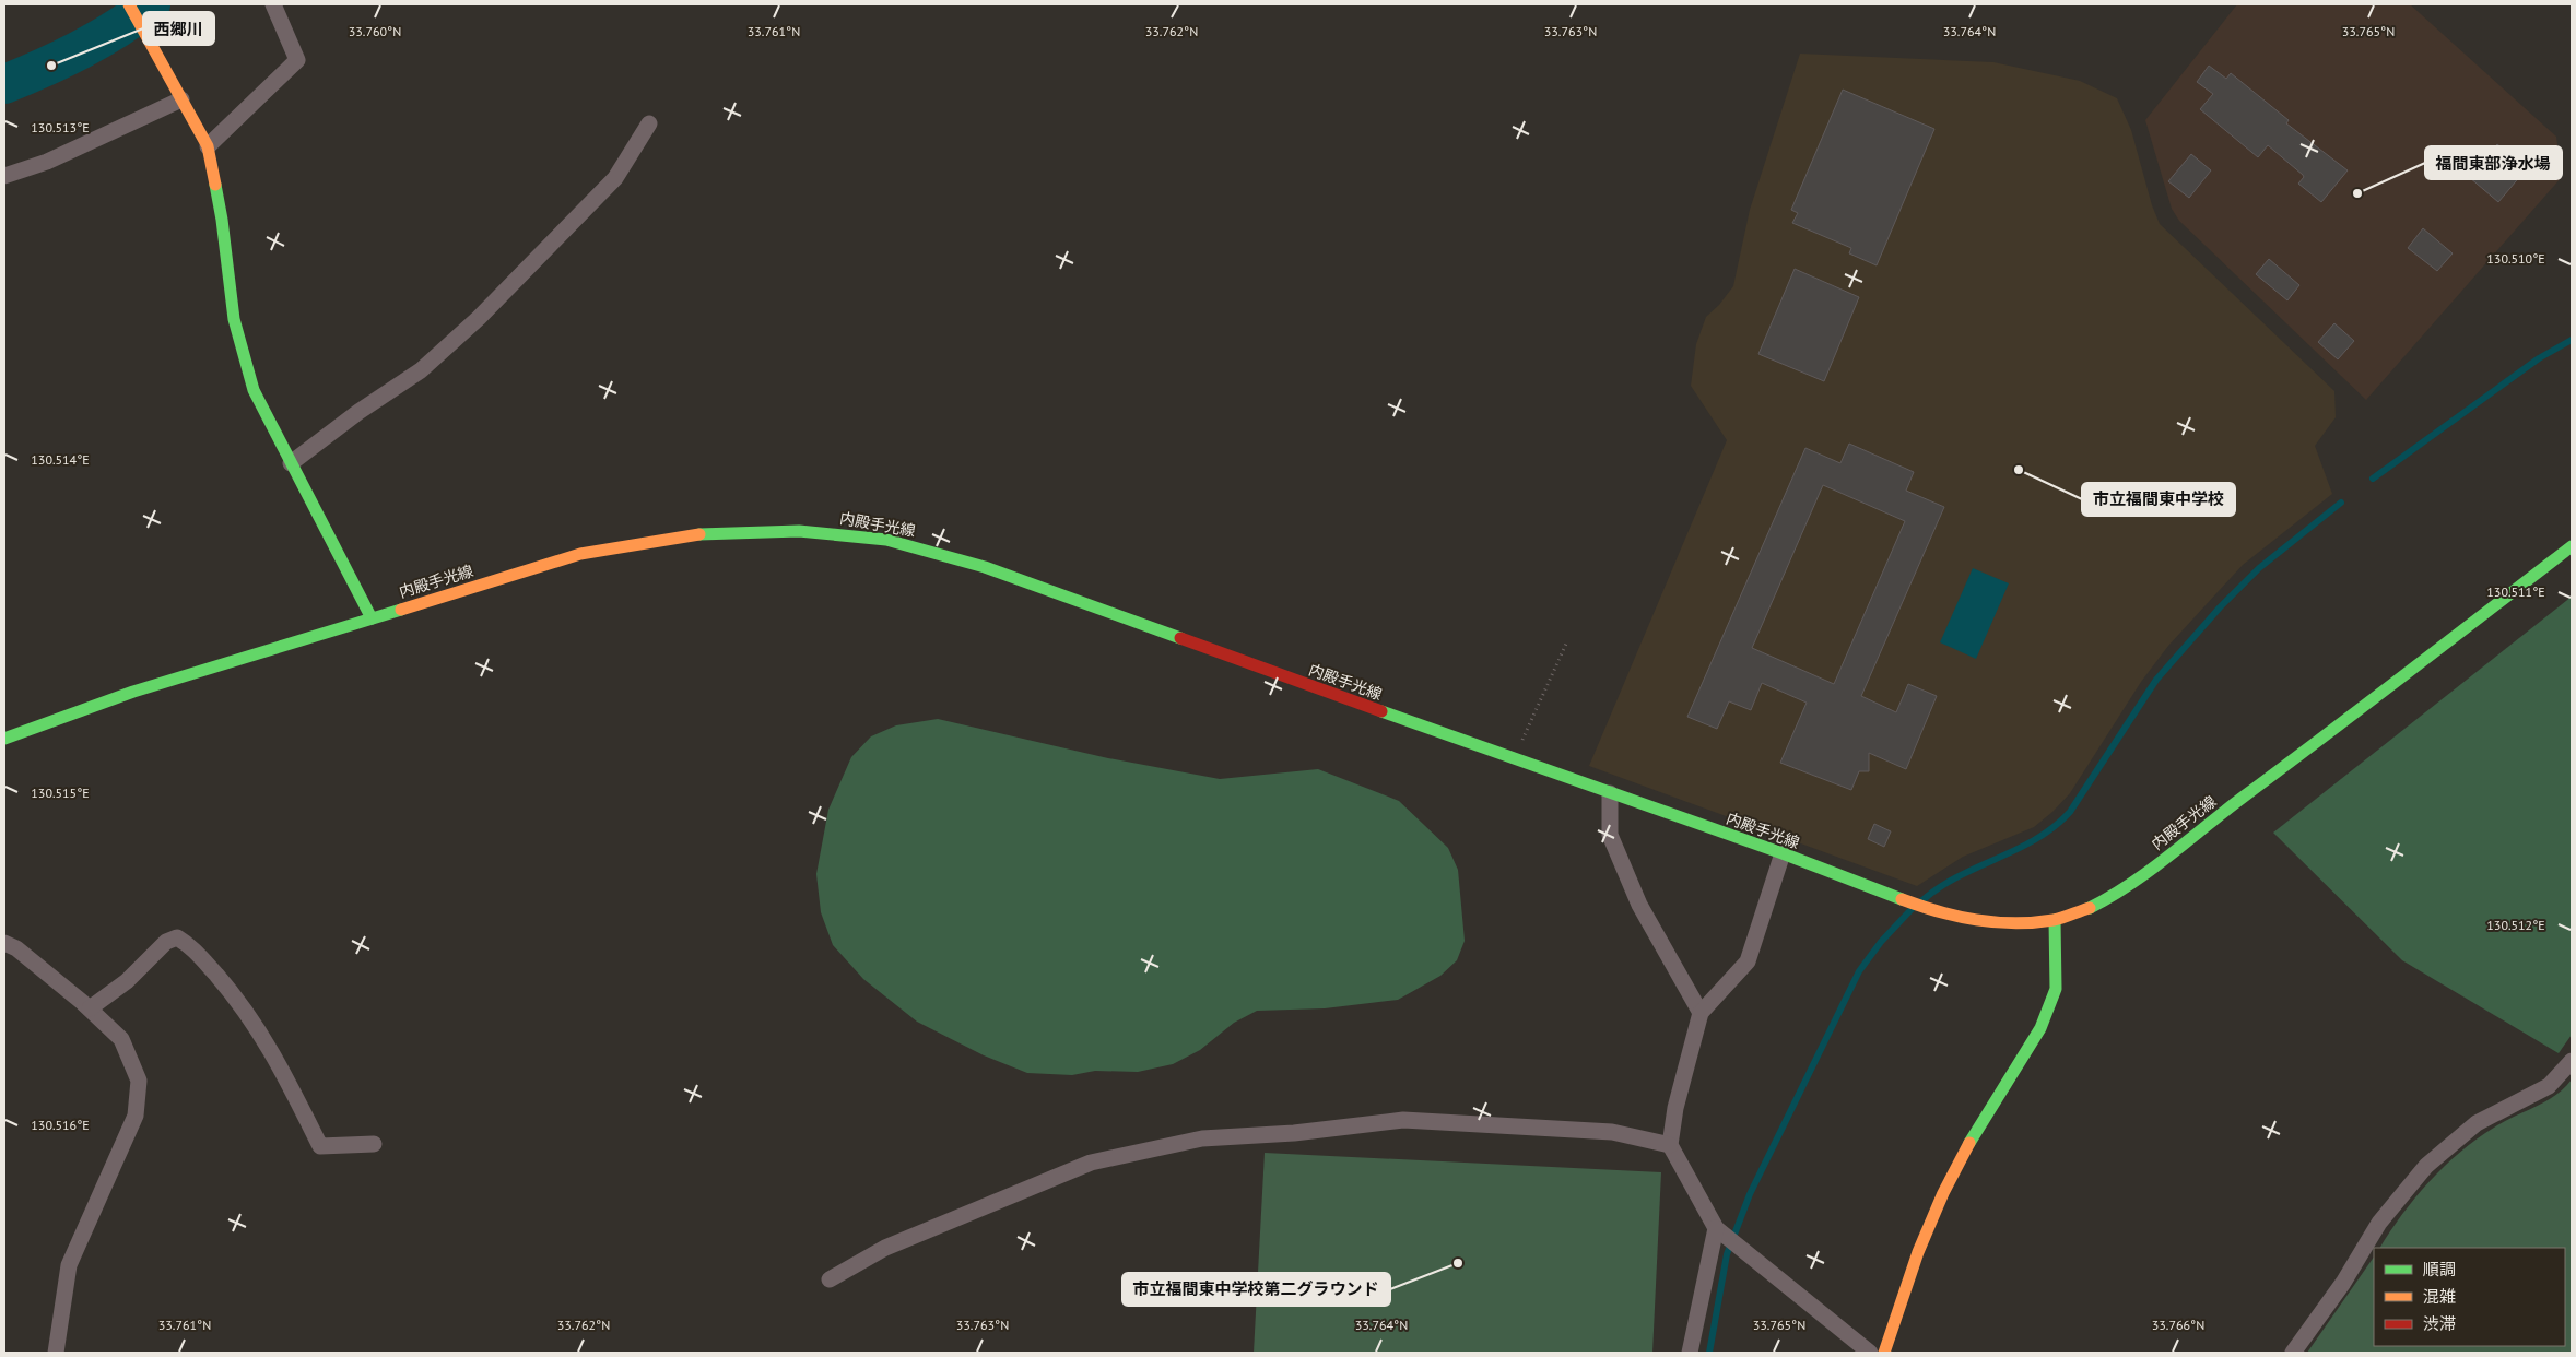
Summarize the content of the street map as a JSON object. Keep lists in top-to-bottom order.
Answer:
{
  "streets": {
    "main road": ["内殿手光線"]
  },
  "places": [
    "西郷川",
    "福間東部浄水場",
    "市立福間東中学校",
    "市立福間東中学校第二グラウンド"
  ],
  "legend": ["順調", "混雑", "渋滞"],
  "coordinates": [
    "33.760°N",
    "33.761°N",
    "33.762°N",
    "33.763°N",
    "33.764°N",
    "33.765°N",
    "130.513°E",
    "130.510°E",
    "130.514°E",
    "130.511°E",
    "130.515°E",
    "130.512°E",
    "130.516°E",
    "33.766°N"
  ]
}
